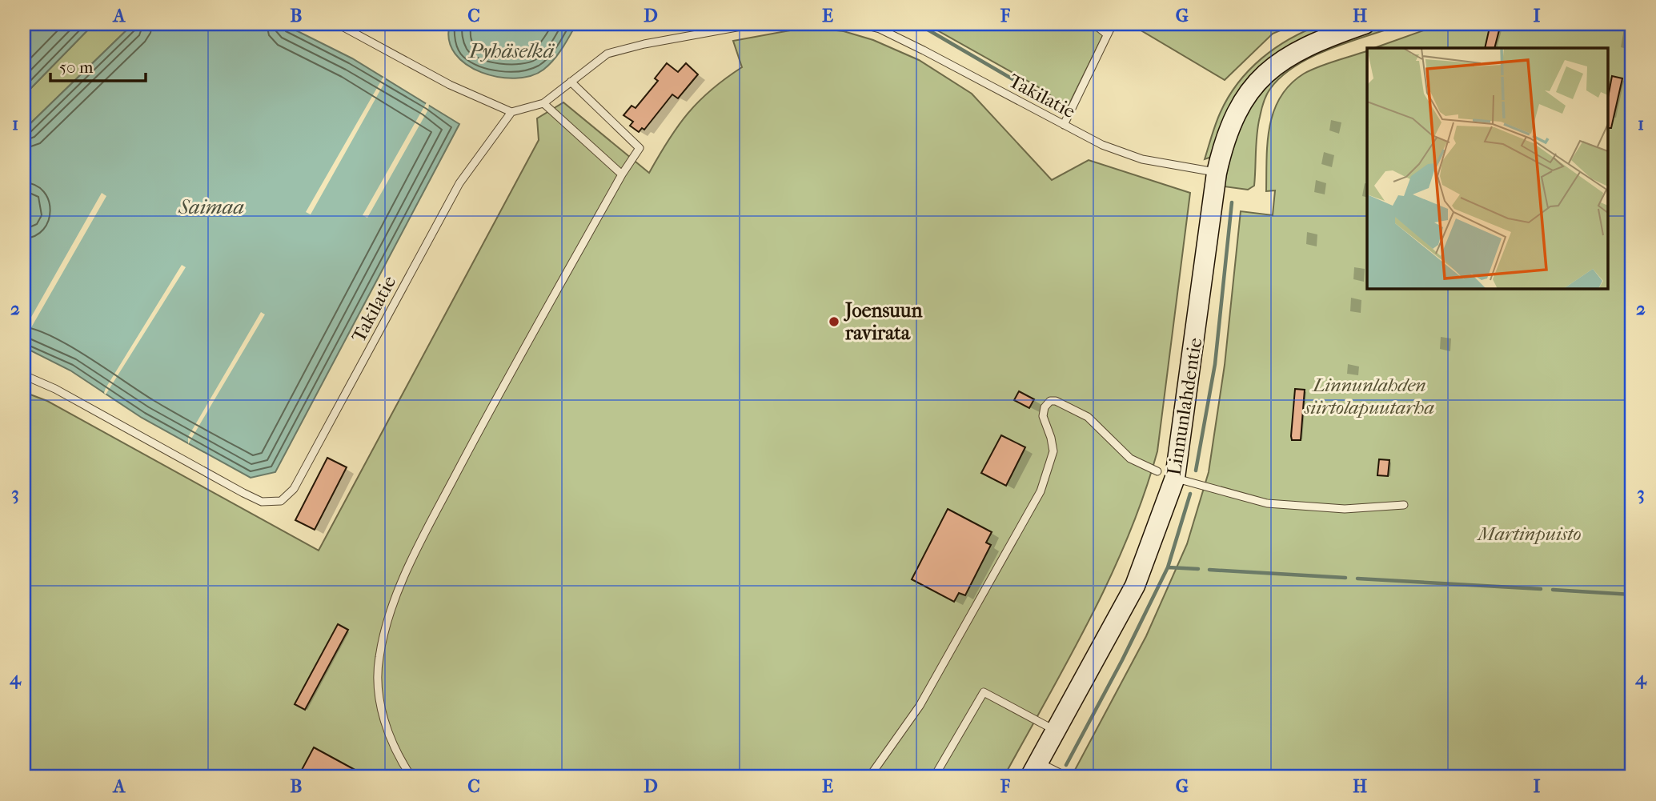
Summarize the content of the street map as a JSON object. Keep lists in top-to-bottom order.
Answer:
{
  "streets": {
    "street": ["Linnunlahdentie"],
    "lane": ["Takilatie"]
  },
  "crossings": [
    ["Takilatie", "Linnunlahdentie"]
  ],
  "water": ["Pyhäselkä", "Saimaa"],
  "parks": ["Linnunlahden siirtolapuutarha", "Martinpuisto"],
  "places": ["Joensuun ravirata"],
  "scale_bar": "50 m",
  "grid": {
    "columns": [
      "A",
      "B",
      "C",
      "D",
      "E",
      "F",
      "G",
      "H",
      "I"
    ],
    "rows": [
      "1",
      "2",
      "3",
      "4"
    ]
  }
}
